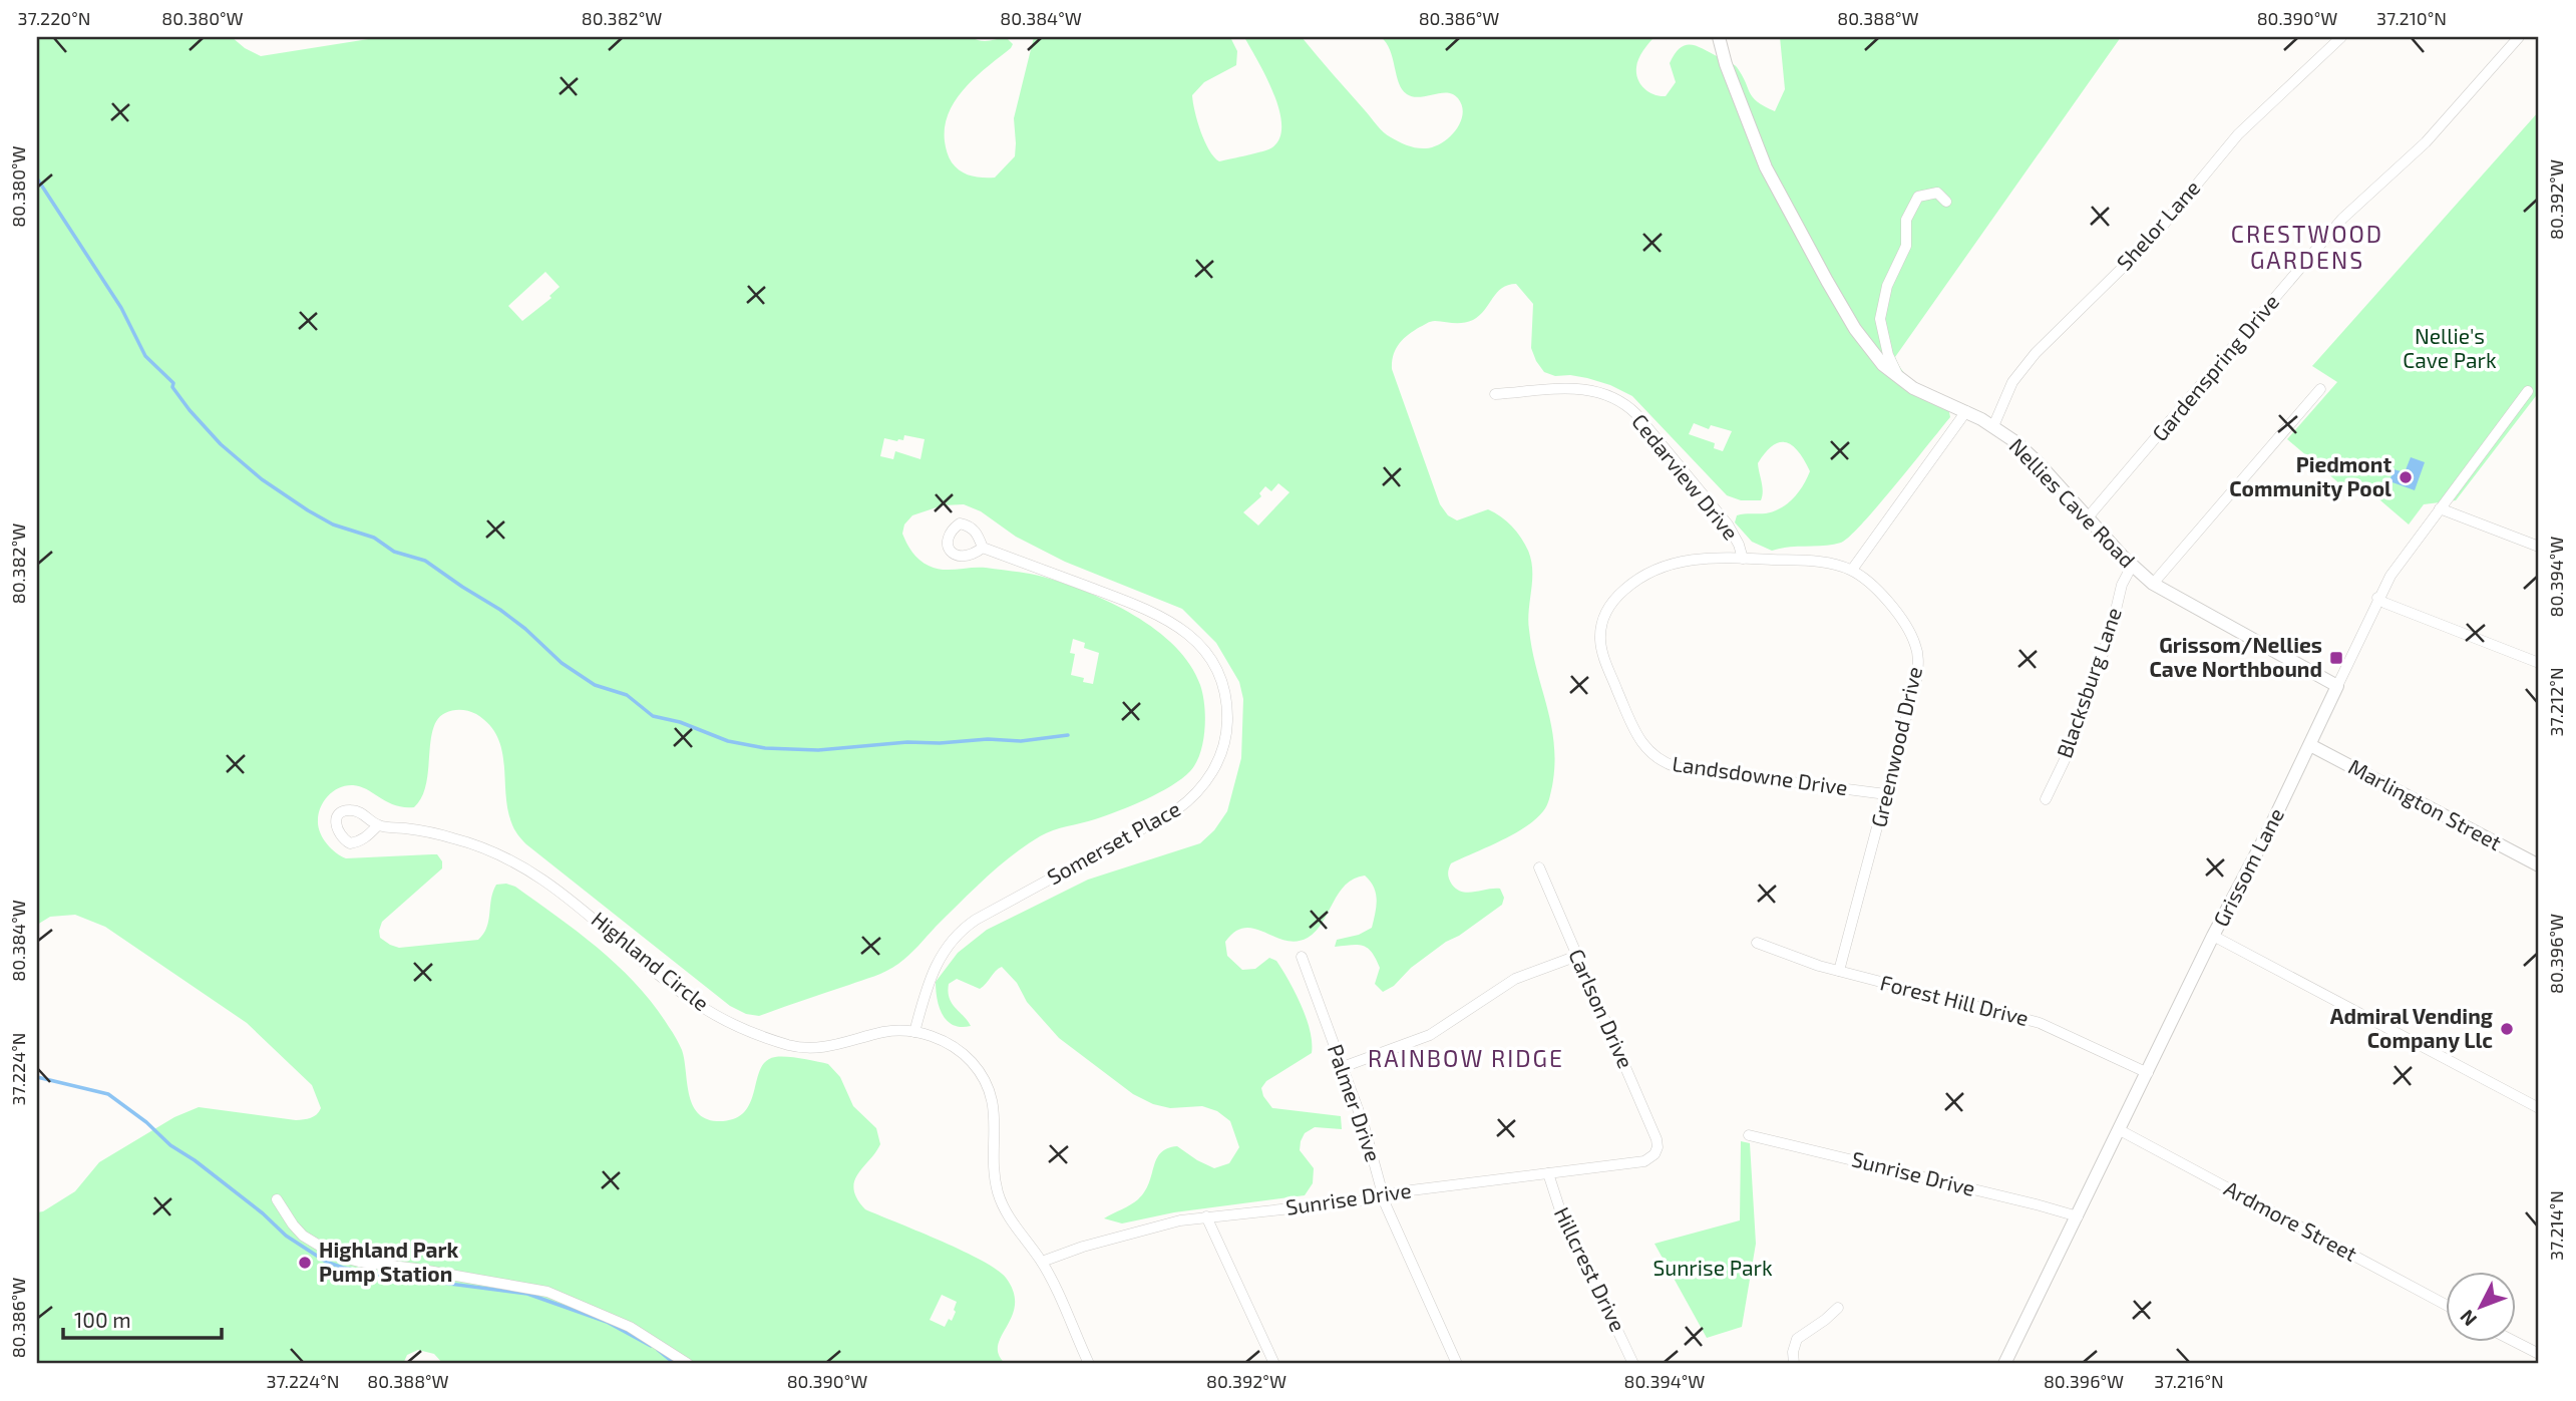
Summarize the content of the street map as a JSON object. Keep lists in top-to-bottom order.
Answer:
{
  "streets": {
    "street": [
      "Shelor Lane",
      "Gardenspring Drive",
      "Cedarview Drive",
      "Nellies Cave Road",
      "Blacksburg Lane",
      "Greenwood Drive",
      "Landsdowne Drive",
      "Marlington Street",
      "Somerset Place",
      "Grissom Lane",
      "Highland Circle",
      "Forest Hill Drive",
      "Carlson Drive",
      "Palmer Drive",
      "Sunrise Drive",
      "Ardmore Street",
      "Hillcrest Drive"
    ]
  },
  "crossings": [
    ["Shelor Lane", "Nellies Cave Road"],
    ["Gardenspring Drive", "Nellies Cave Road"],
    ["Cedarview Drive", "Greenwood Drive"],
    ["Cedarview Drive", "Landsdowne Drive"],
    ["Nellies Cave Road", "Blacksburg Lane"],
    ["Nellies Cave Road", "Grissom Lane"],
    ["Greenwood Drive", "Landsdowne Drive"],
    ["Greenwood Drive", "Forest Hill Drive"],
    ["Marlington Street", "Grissom Lane"],
    ["Somerset Place", "Highland Circle"],
    ["Grissom Lane", "Forest Hill Drive"],
    ["Grissom Lane", "Sunrise Drive"],
    ["Grissom Lane", "Ardmore Street"],
    ["Highland Circle", "Sunrise Drive"],
    ["Carlson Drive", "Sunrise Drive"],
    ["Palmer Drive", "Sunrise Drive"],
    ["Sunrise Drive", "Hillcrest Drive"]
  ],
  "districts": ["CRESTWOOD GARDENS", "RAINBOW RIDGE"],
  "parks": ["Nellie's Cave Park", "Sunrise Park"],
  "places": {
    "other": ["Piedmont Community Pool", "Admiral Vending Company Llc", "Highland Park Pump Station"],
    "transit": ["Grissom/Nellies Cave Northbound"]
  },
  "scale_bar": "100 m",
  "north": "bottom left",
  "coordinates": [
    "37.220°N",
    "80.380°W",
    "80.382°W",
    "80.384°W",
    "80.386°W",
    "80.388°W",
    "80.390°W",
    "37.210°N",
    "80.392°W",
    "80.394°W",
    "37.212°N",
    "80.396°W",
    "37.224°N",
    "37.214°N",
    "37.216°N"
  ]
}
